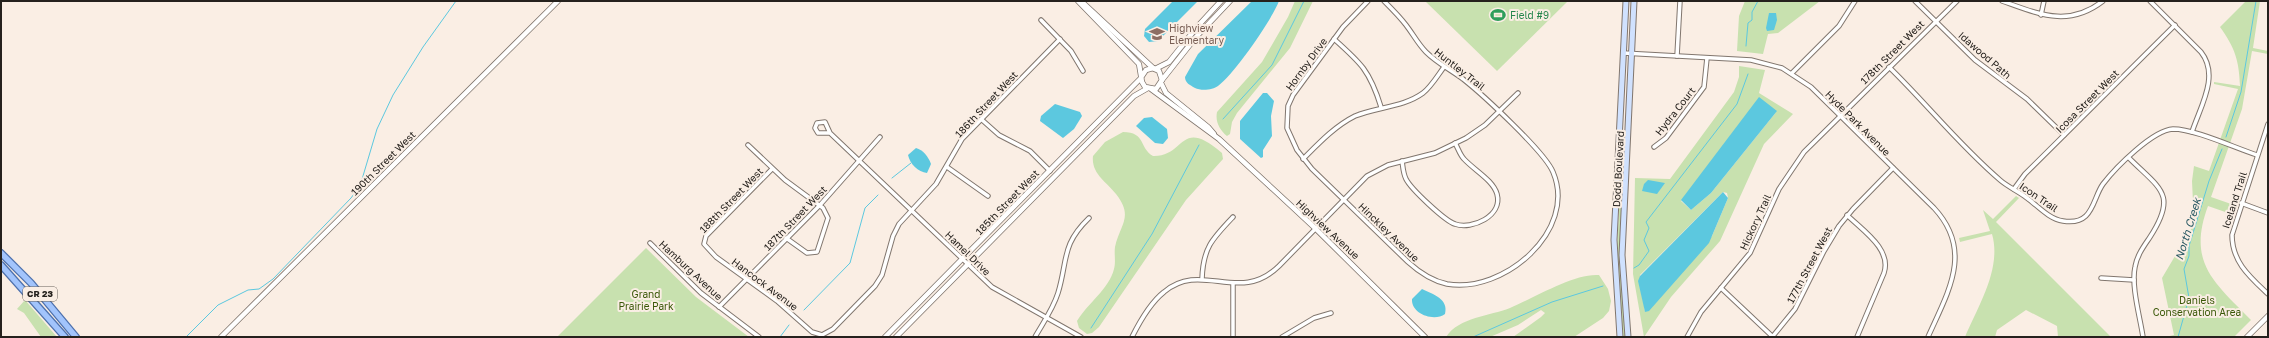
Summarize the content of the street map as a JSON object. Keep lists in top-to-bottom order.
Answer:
{
  "streets": {
    "main road": ["Dodd Boulevard", "CR 23"],
    "street": [
      "178th Street West",
      "Idawood Path",
      "Hornby Drive",
      "Huntley Trail",
      "Icosa Street West",
      "186th Street West",
      "Hydra Court",
      "Hyde Park Avenue",
      "190th Street West",
      "Icon Trail",
      "188th Street West",
      "Iceland Trail",
      "185th Street West",
      "187th Street West",
      "Hickory Trail",
      "Highview Avenue",
      "Hinckley Avenue",
      "Hamel Drive",
      "177th Street West",
      "Hamburg Avenue",
      "Hancock Avenue"
    ]
  },
  "crossings": [
    ["178th Street West", "Idawood Path"],
    ["178th Street West", "Hyde Park Avenue"],
    ["178th Street West", "Icon Trail"],
    ["178th Street West", "Hickory Trail"],
    ["Idawood Path", "Icosa Street West"],
    ["Hornby Drive", "Hinckley Avenue"],
    ["Huntley Trail", "Hinckley Avenue"],
    ["Icosa Street West", "Icon Trail"],
    ["186th Street West", "Hamel Drive"],
    ["186th Street West", "Hancock Avenue"],
    ["Hydra Court", "Hyde Park Avenue"],
    ["Hyde Park Avenue", "Dodd Boulevard"],
    ["Hyde Park Avenue", "Hickory Trail"],
    ["Hyde Park Avenue", "177th Street West"],
    ["Icon Trail", "Iceland Trail"],
    ["188th Street West", "Hancock Avenue"],
    ["185th Street West", "Highview Avenue"],
    ["185th Street West", "Hamel Drive"],
    ["187th Street West", "Hamel Drive"],
    ["187th Street West", "Hamburg Avenue"],
    ["187th Street West", "Hancock Avenue"]
  ],
  "water": ["North Creek"],
  "parks": ["Grand Prairie Park", "Daniels Conservation Area"],
  "places": {
    "sports": ["Field #9"],
    "school or university": ["Highview Elementary"]
  }
}
